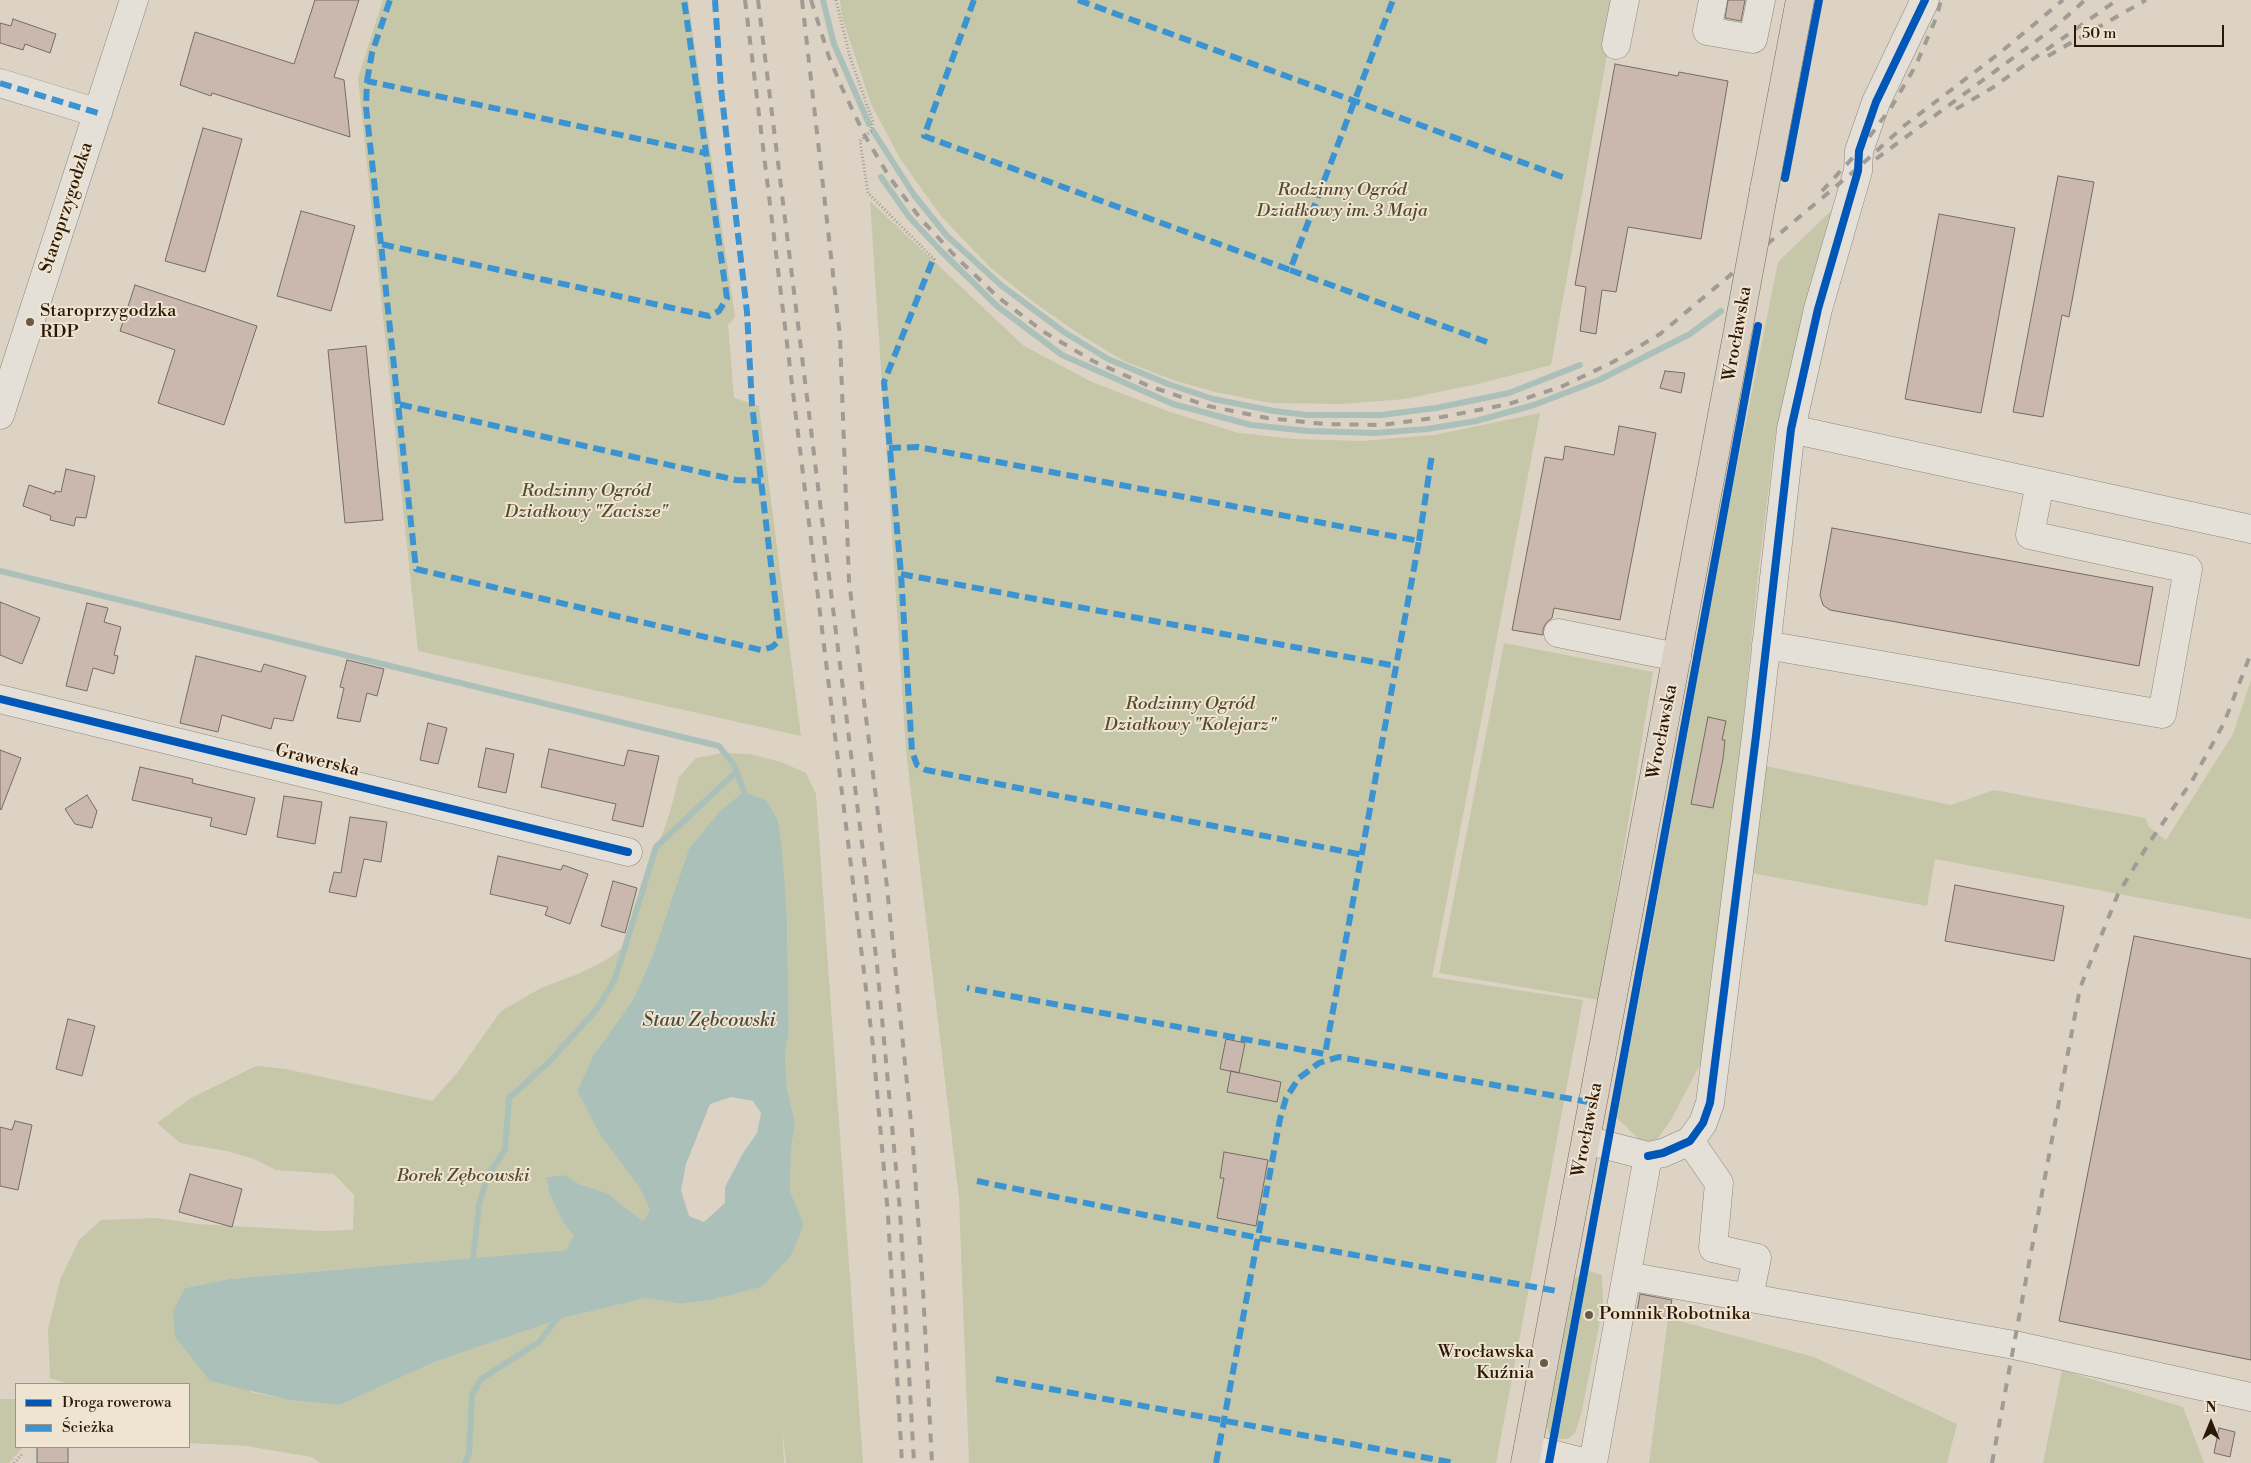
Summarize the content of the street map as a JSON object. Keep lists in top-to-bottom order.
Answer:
{
  "streets": {
    "main road": ["Wrocławska"],
    "street": ["Staroprzygodzka", "Grawerska"]
  },
  "water": ["Staw Zębcowski"],
  "parks": [
    "Rodzinny Ogród Działkowy im. 3 Maja",
    "Rodzinny Ogród Działkowy \"Zacisze\"",
    "Rodzinny Ogród Działkowy \"Kolejarz\"",
    "Borek Zębcowski"
  ],
  "places": ["Staroprzygodzka RDP", "Pomnik Robotnika", "Wrocławska Kuźnia"],
  "legend": ["Droga rowerowa", "Ścieżka"],
  "scale_bar": "50 m",
  "north": "top"
}
